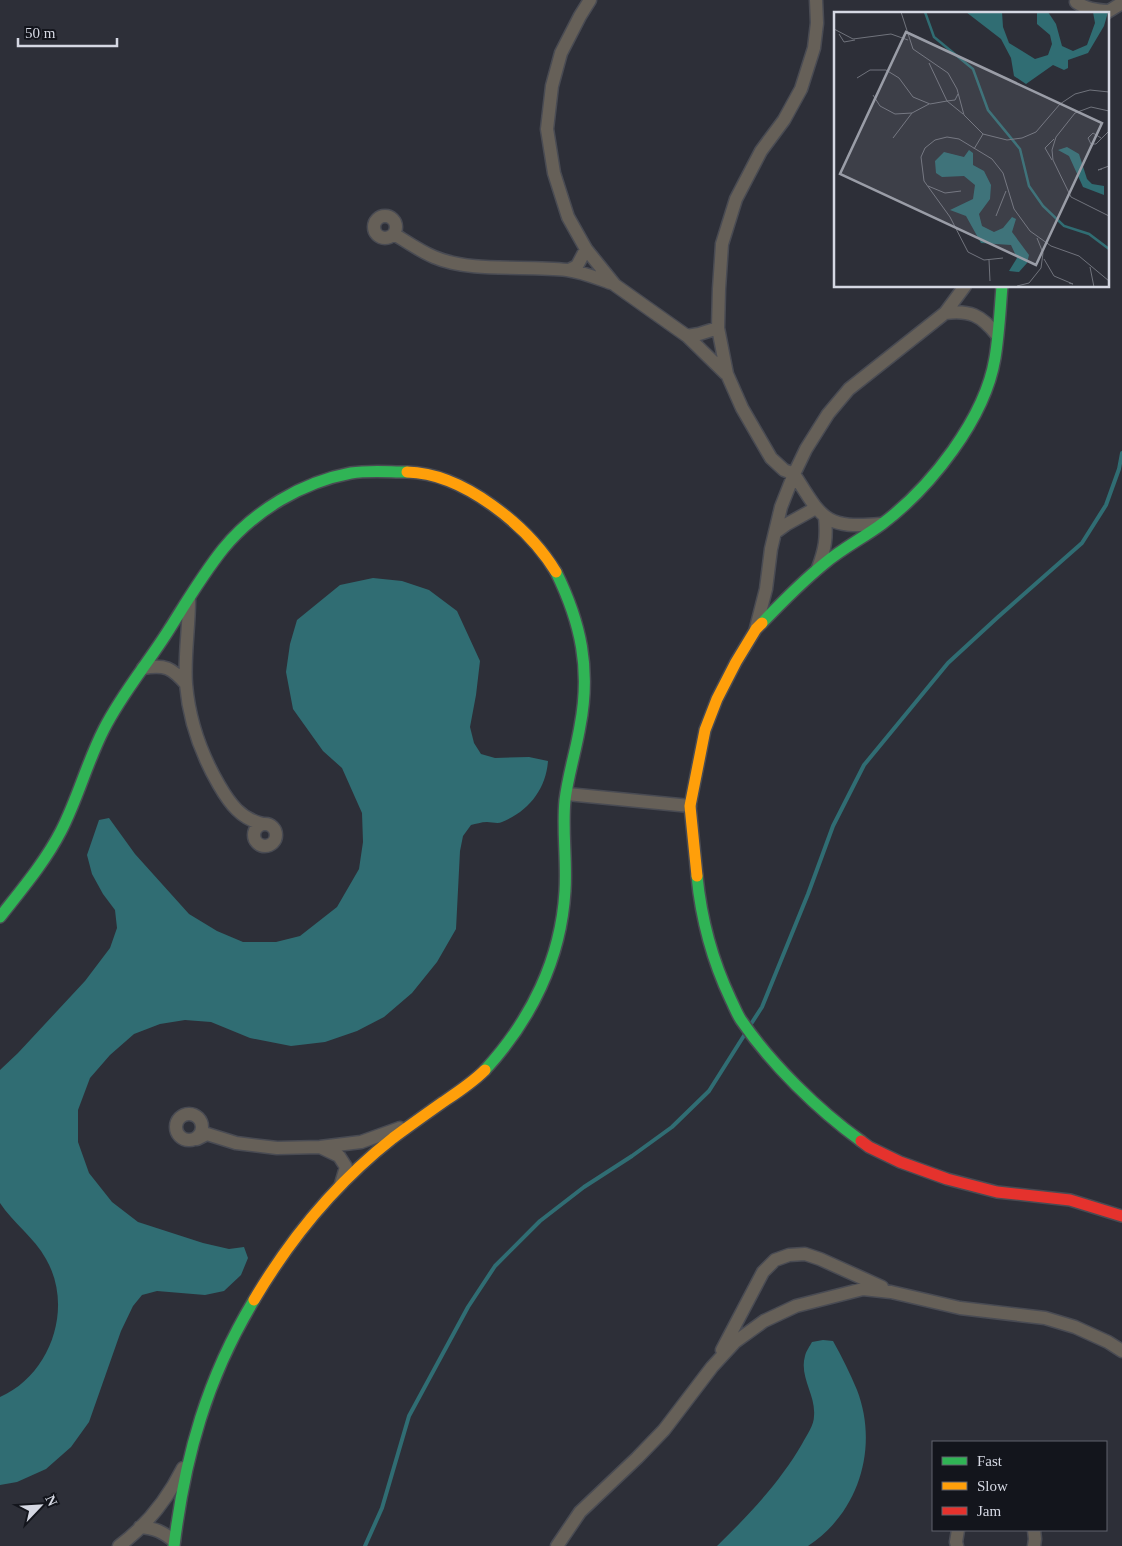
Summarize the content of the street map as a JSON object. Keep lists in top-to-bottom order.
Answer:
{
  "legend": ["Fast", "Slow", "Jam"],
  "scale_bar": "50 m",
  "north": "top right"
}
